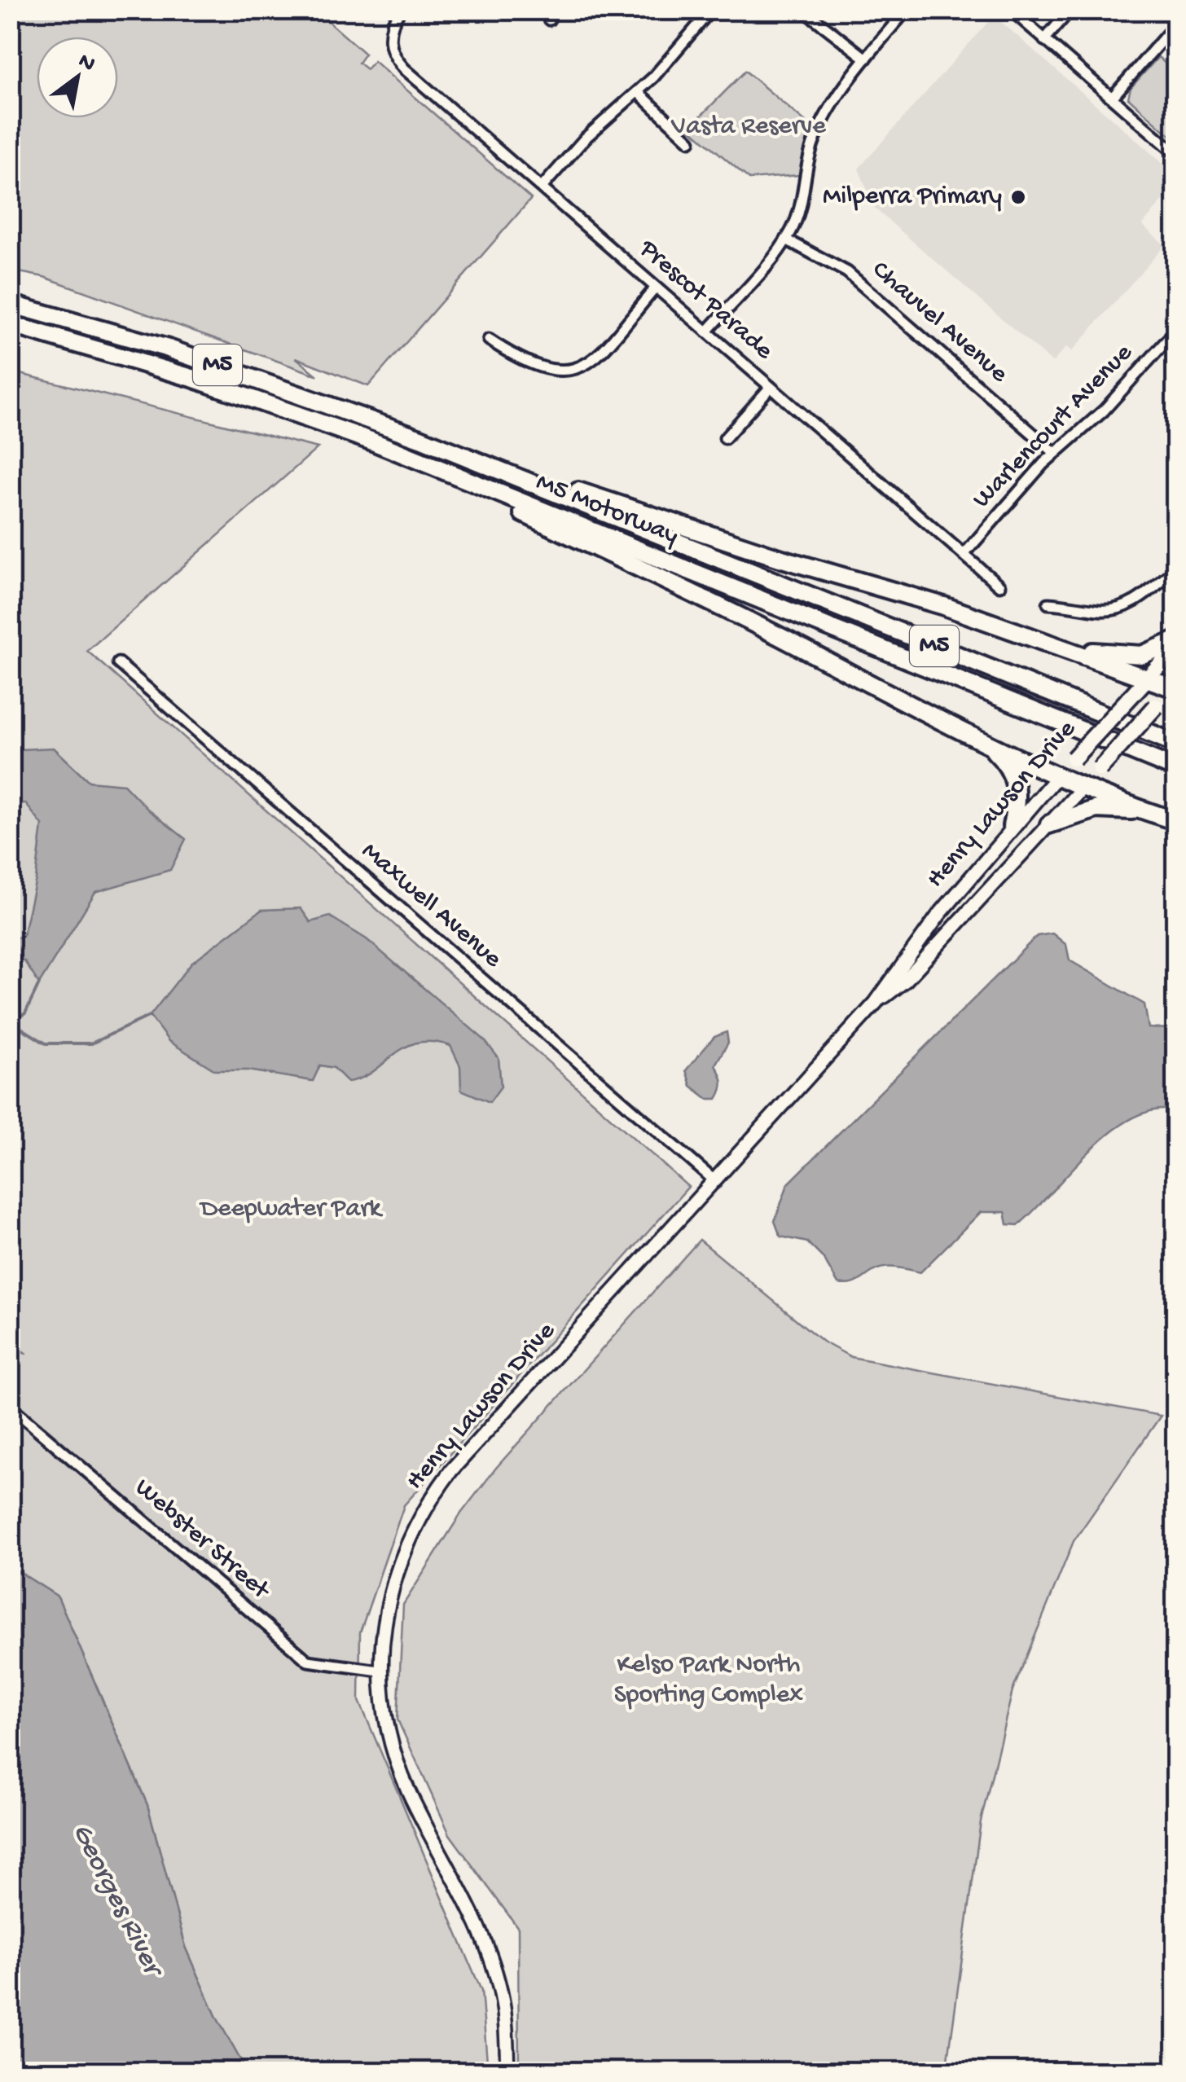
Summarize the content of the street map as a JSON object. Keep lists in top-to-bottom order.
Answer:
{
  "streets": {
    "highway": ["M5", "M5 Motorway"],
    "main road": ["Henry Lawson Drive"],
    "street": [
      "Prescot Parade",
      "Chauvel Avenue",
      "Warlencourt Avenue",
      "Maxwell Avenue",
      "Webster Street"
    ]
  },
  "crossings": [
    ["Prescot Parade", "Warlencourt Avenue"],
    ["Chauvel Avenue", "Warlencourt Avenue"],
    ["Henry Lawson Drive", "Maxwell Avenue"],
    ["Henry Lawson Drive", "Webster Street"]
  ],
  "water": ["Georges River"],
  "parks": ["Vasta Reserve", "Deepwater Park", "Kelso Park North Sporting Complex"],
  "places": ["Milperra Primary"],
  "north": "top right"
}
